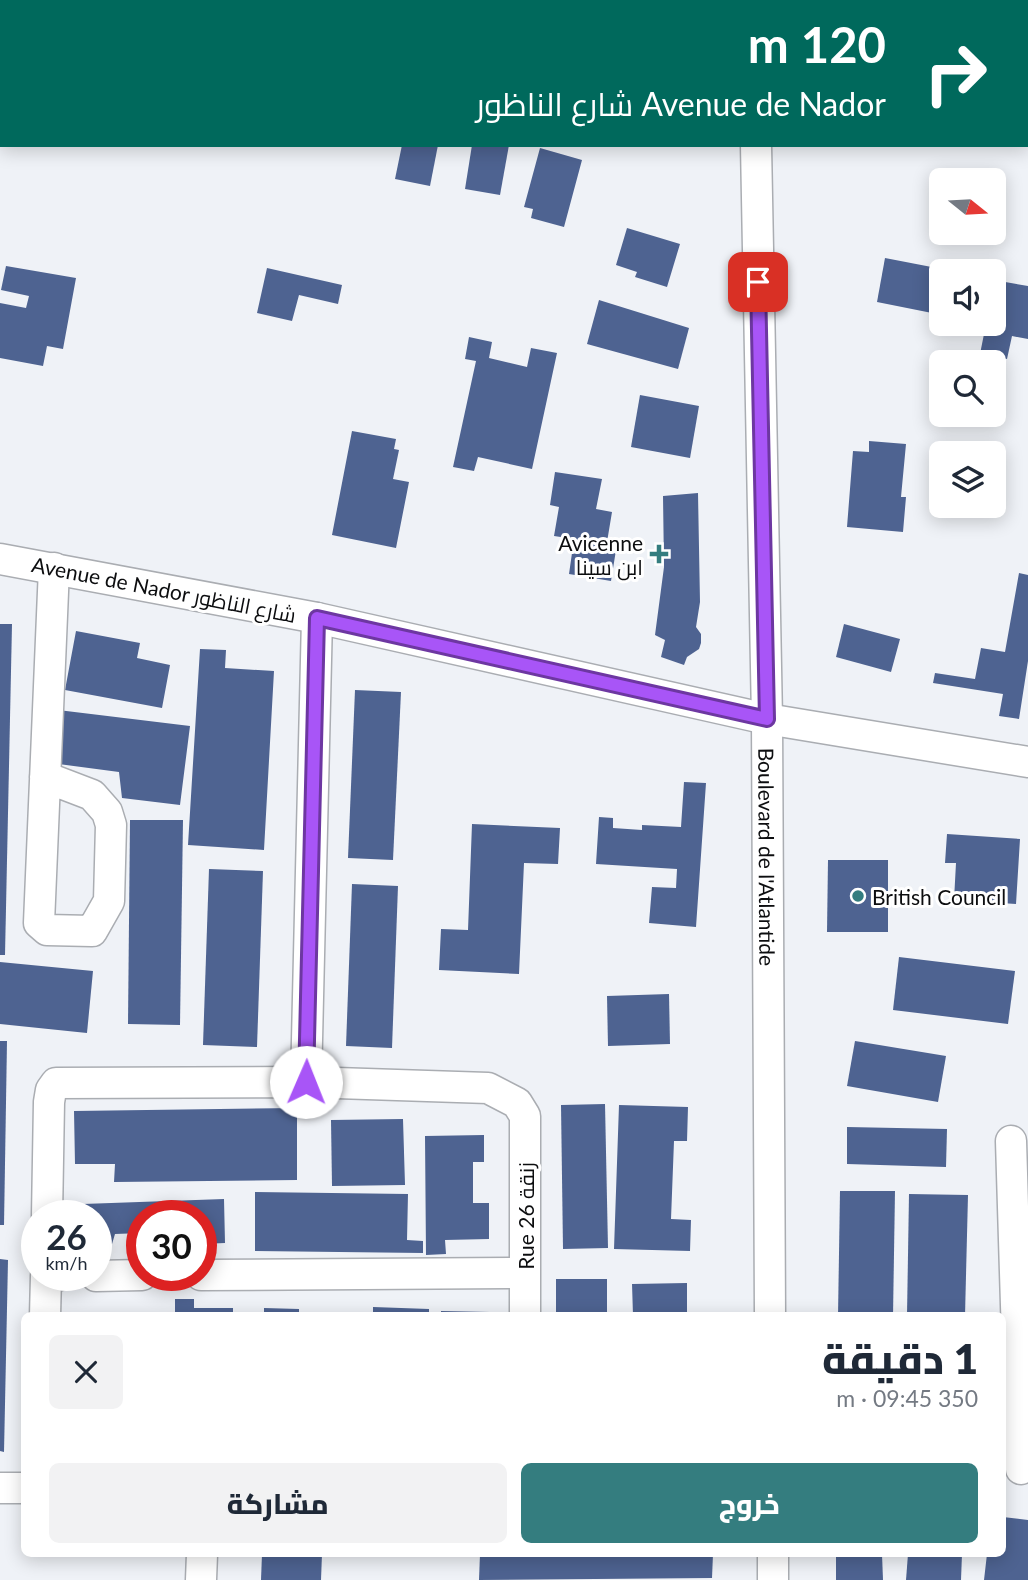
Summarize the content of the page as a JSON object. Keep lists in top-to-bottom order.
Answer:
{
  "streets": {
    "street": ["Avenue de Nador شارع الناظور", "Boulevard de l'Atlantide", "Rue 26 زنقة"]
  },
  "crossings": [
    ["Avenue de Nador شارع الناظور", "Boulevard de l'Atlantide"]
  ],
  "places": {
    "health": ["Avicenne ابن سينا"],
    "other": ["British Council"]
  },
  "north": "right",
  "page": {
    "turn": ["120 m", "Avenue de Nador شارع الناظور"],
    "speed": "26 km/h",
    "limit": "30",
    "heading": ["1 دقيقة", "350 m · 09:45"],
    "buttons": ["خروج", "مشاركة"]
  }
}
